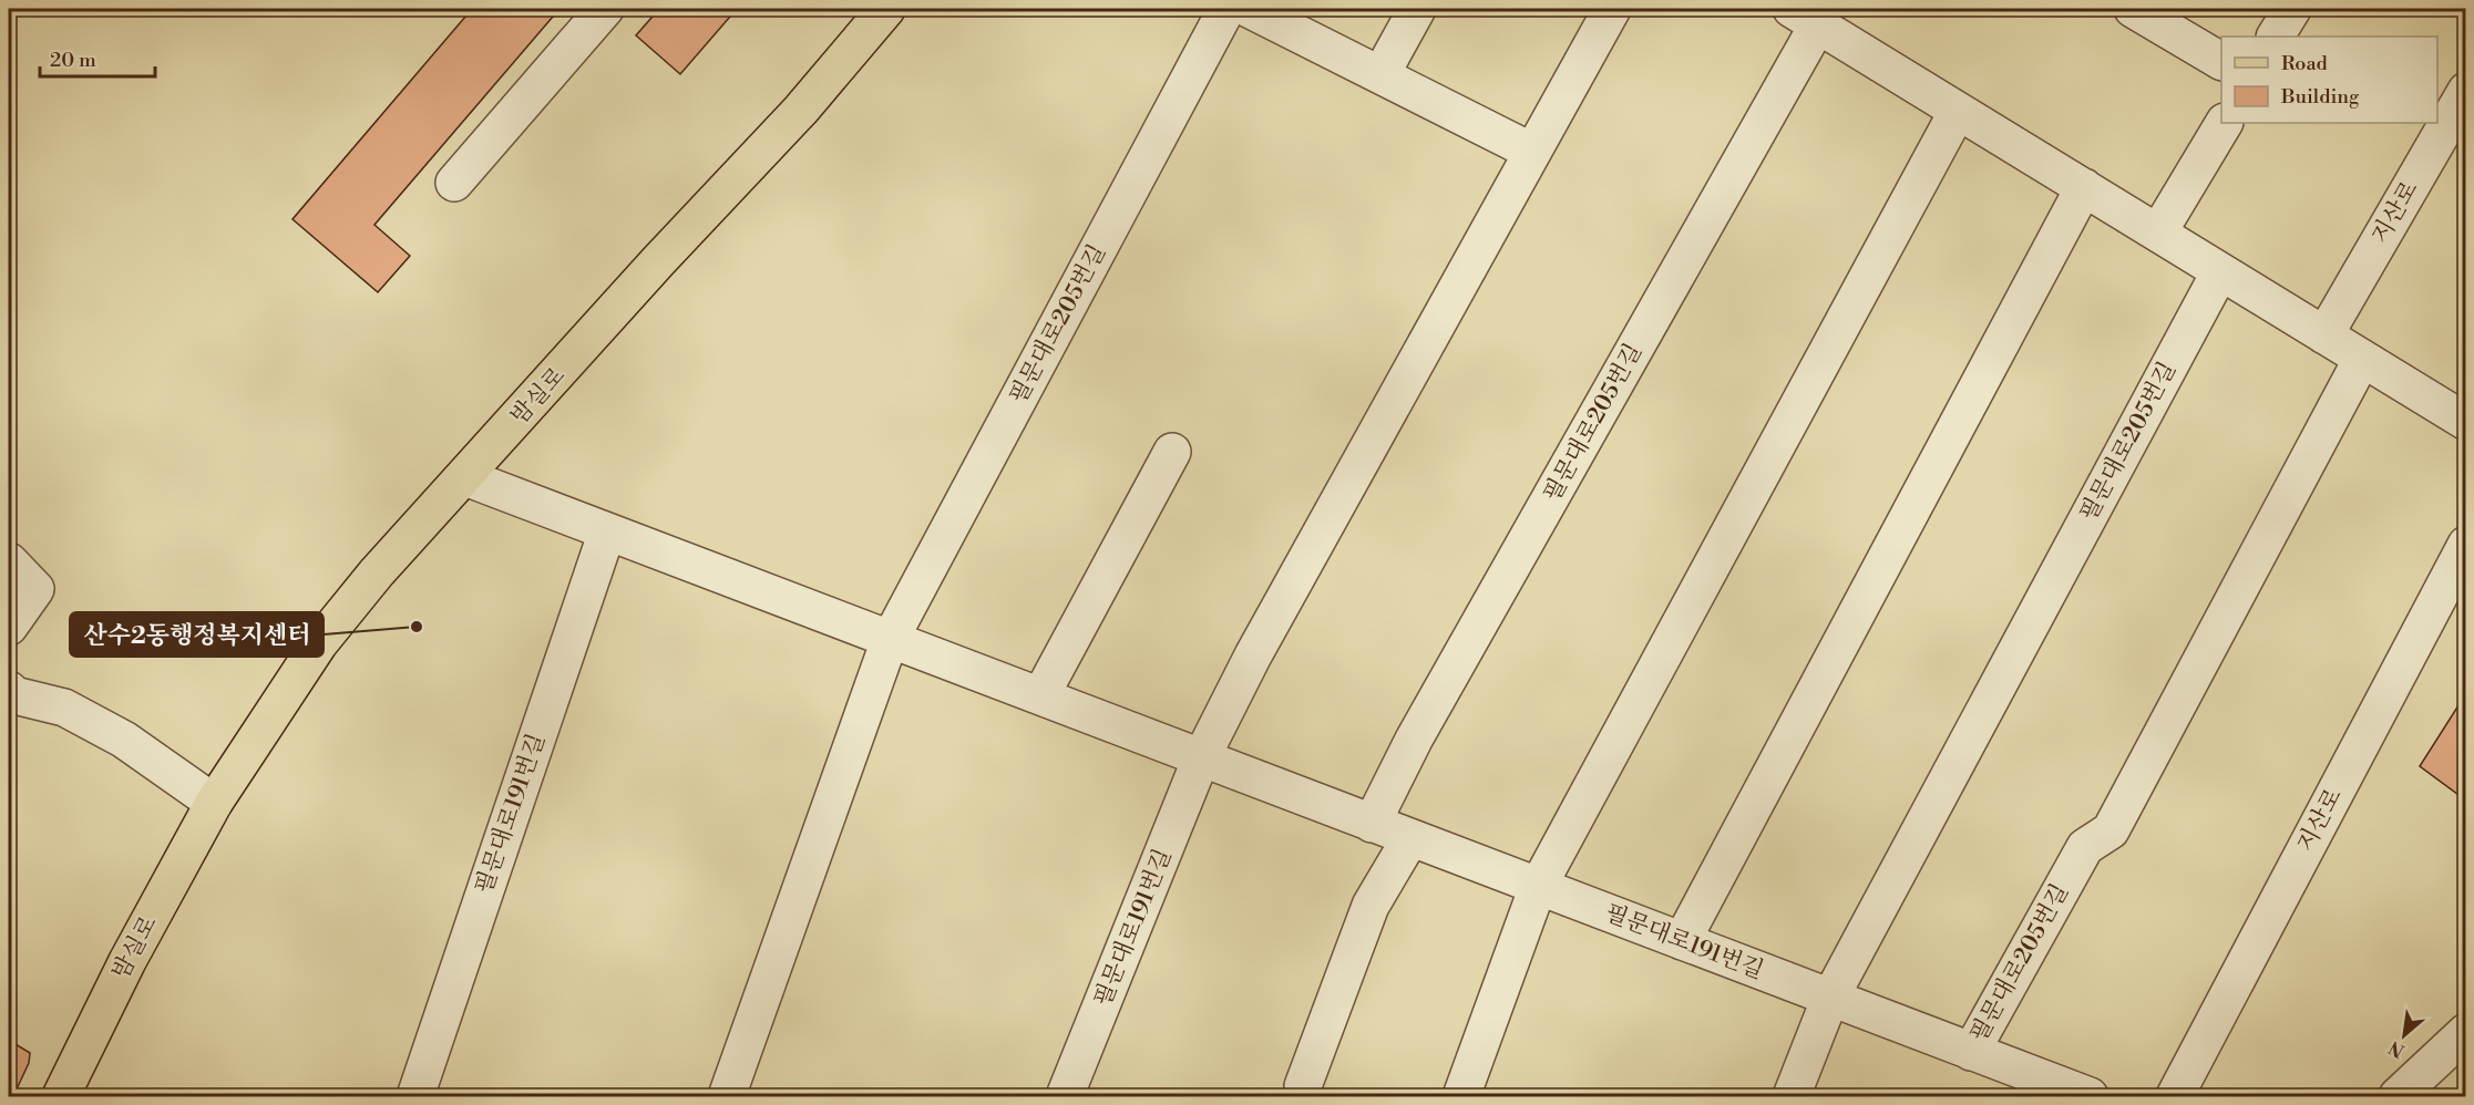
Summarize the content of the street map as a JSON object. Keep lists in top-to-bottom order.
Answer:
{
  "streets": {
    "main road": ["밤실로"],
    "street": ["지산로", "필문대로205번길", "필문대로191번길"]
  },
  "crossings": [
    ["지산로", "필문대로205번길"],
    ["필문대로205번길", "필문대로191번길"],
    ["밤실로", "필문대로191번길"]
  ],
  "places": ["산수2동행정복지센터"],
  "legend": ["Road", "Building"],
  "scale_bar": "20 m",
  "north": "bottom left"
}
